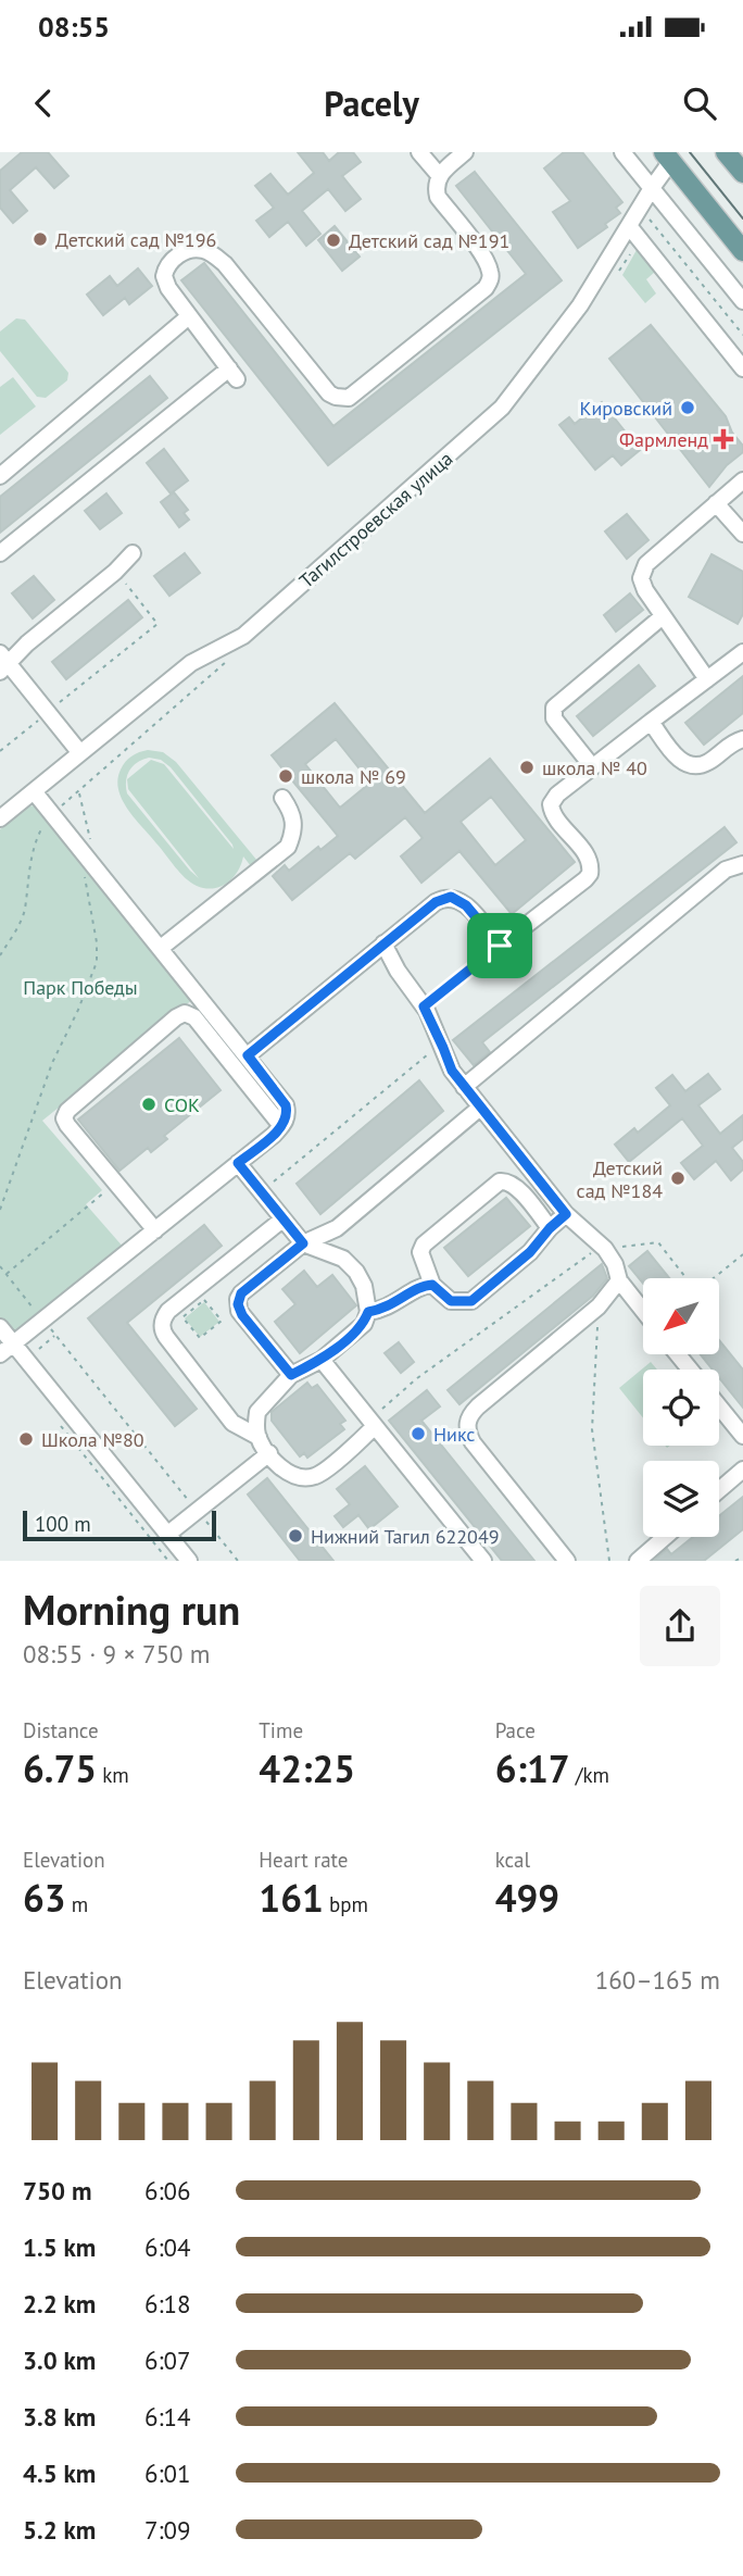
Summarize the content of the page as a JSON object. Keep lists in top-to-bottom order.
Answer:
{
  "streets": {
    "street": ["Тагилстроевская улица"]
  },
  "parks": ["Парк Победы"],
  "places": {
    "other": [
      "Детский сад №196",
      "Детский сад №191",
      "Кировский",
      "школа № 40",
      "школа № 69",
      "СОК",
      "Детский сад №184",
      "Никс",
      "Школа №80",
      "Нижний Тагил 622049"
    ],
    "health": ["Фармленд"]
  },
  "scale_bar": "100 m",
  "north": "bottom left",
  "page": {
    "status": "08:55",
    "header": "Pacely",
    "scale": "100 m",
    "heading": ["Morning run", "08:55 · 9 × 750 m"],
    "stats": [
      ["Distance", "6.75 km"],
      ["Time", "42:25"],
      ["Pace", "6:17 /km"],
      ["Elevation", "63 m"],
      ["Heart rate", "161 bpm"],
      ["kcal", "499"]
    ],
    "chart": ["Elevation", "160–165 m"],
    "list": [
      {
        "name": "750 m",
        "note": "6:06"
      },
      {
        "name": "1.5 km",
        "note": "6:04"
      },
      {
        "name": "2.2 km",
        "note": "6:18"
      },
      {
        "name": "3.0 km",
        "note": "6:07"
      },
      {
        "name": "3.8 km",
        "note": "6:14"
      },
      {
        "name": "4.5 km",
        "note": "6:01"
      },
      {
        "name": "5.2 km",
        "note": "7:09"
      }
    ]
  }
}
